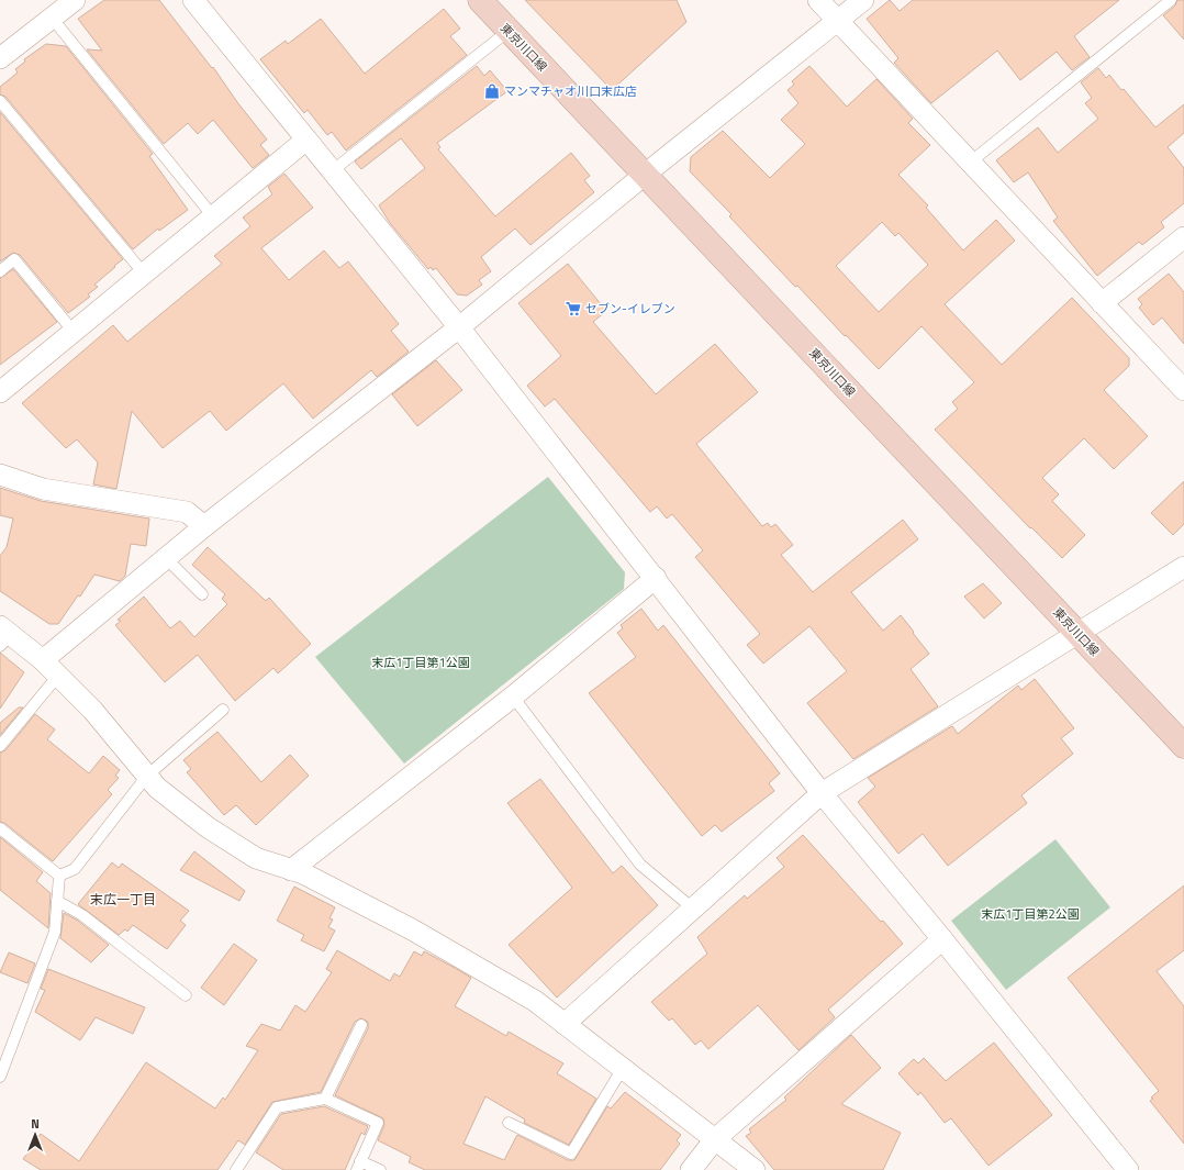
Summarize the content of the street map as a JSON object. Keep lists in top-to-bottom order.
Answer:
{
  "streets": {
    "main road": ["東京川口線"]
  },
  "districts": ["末広一丁目"],
  "parks": ["末広1丁目第1公園", "末広1丁目第2公園"],
  "places": {
    "shop": ["マンマチャオ川口末広店"],
    "supermarket": ["セブン-イレブン"]
  },
  "north": "top"
}
